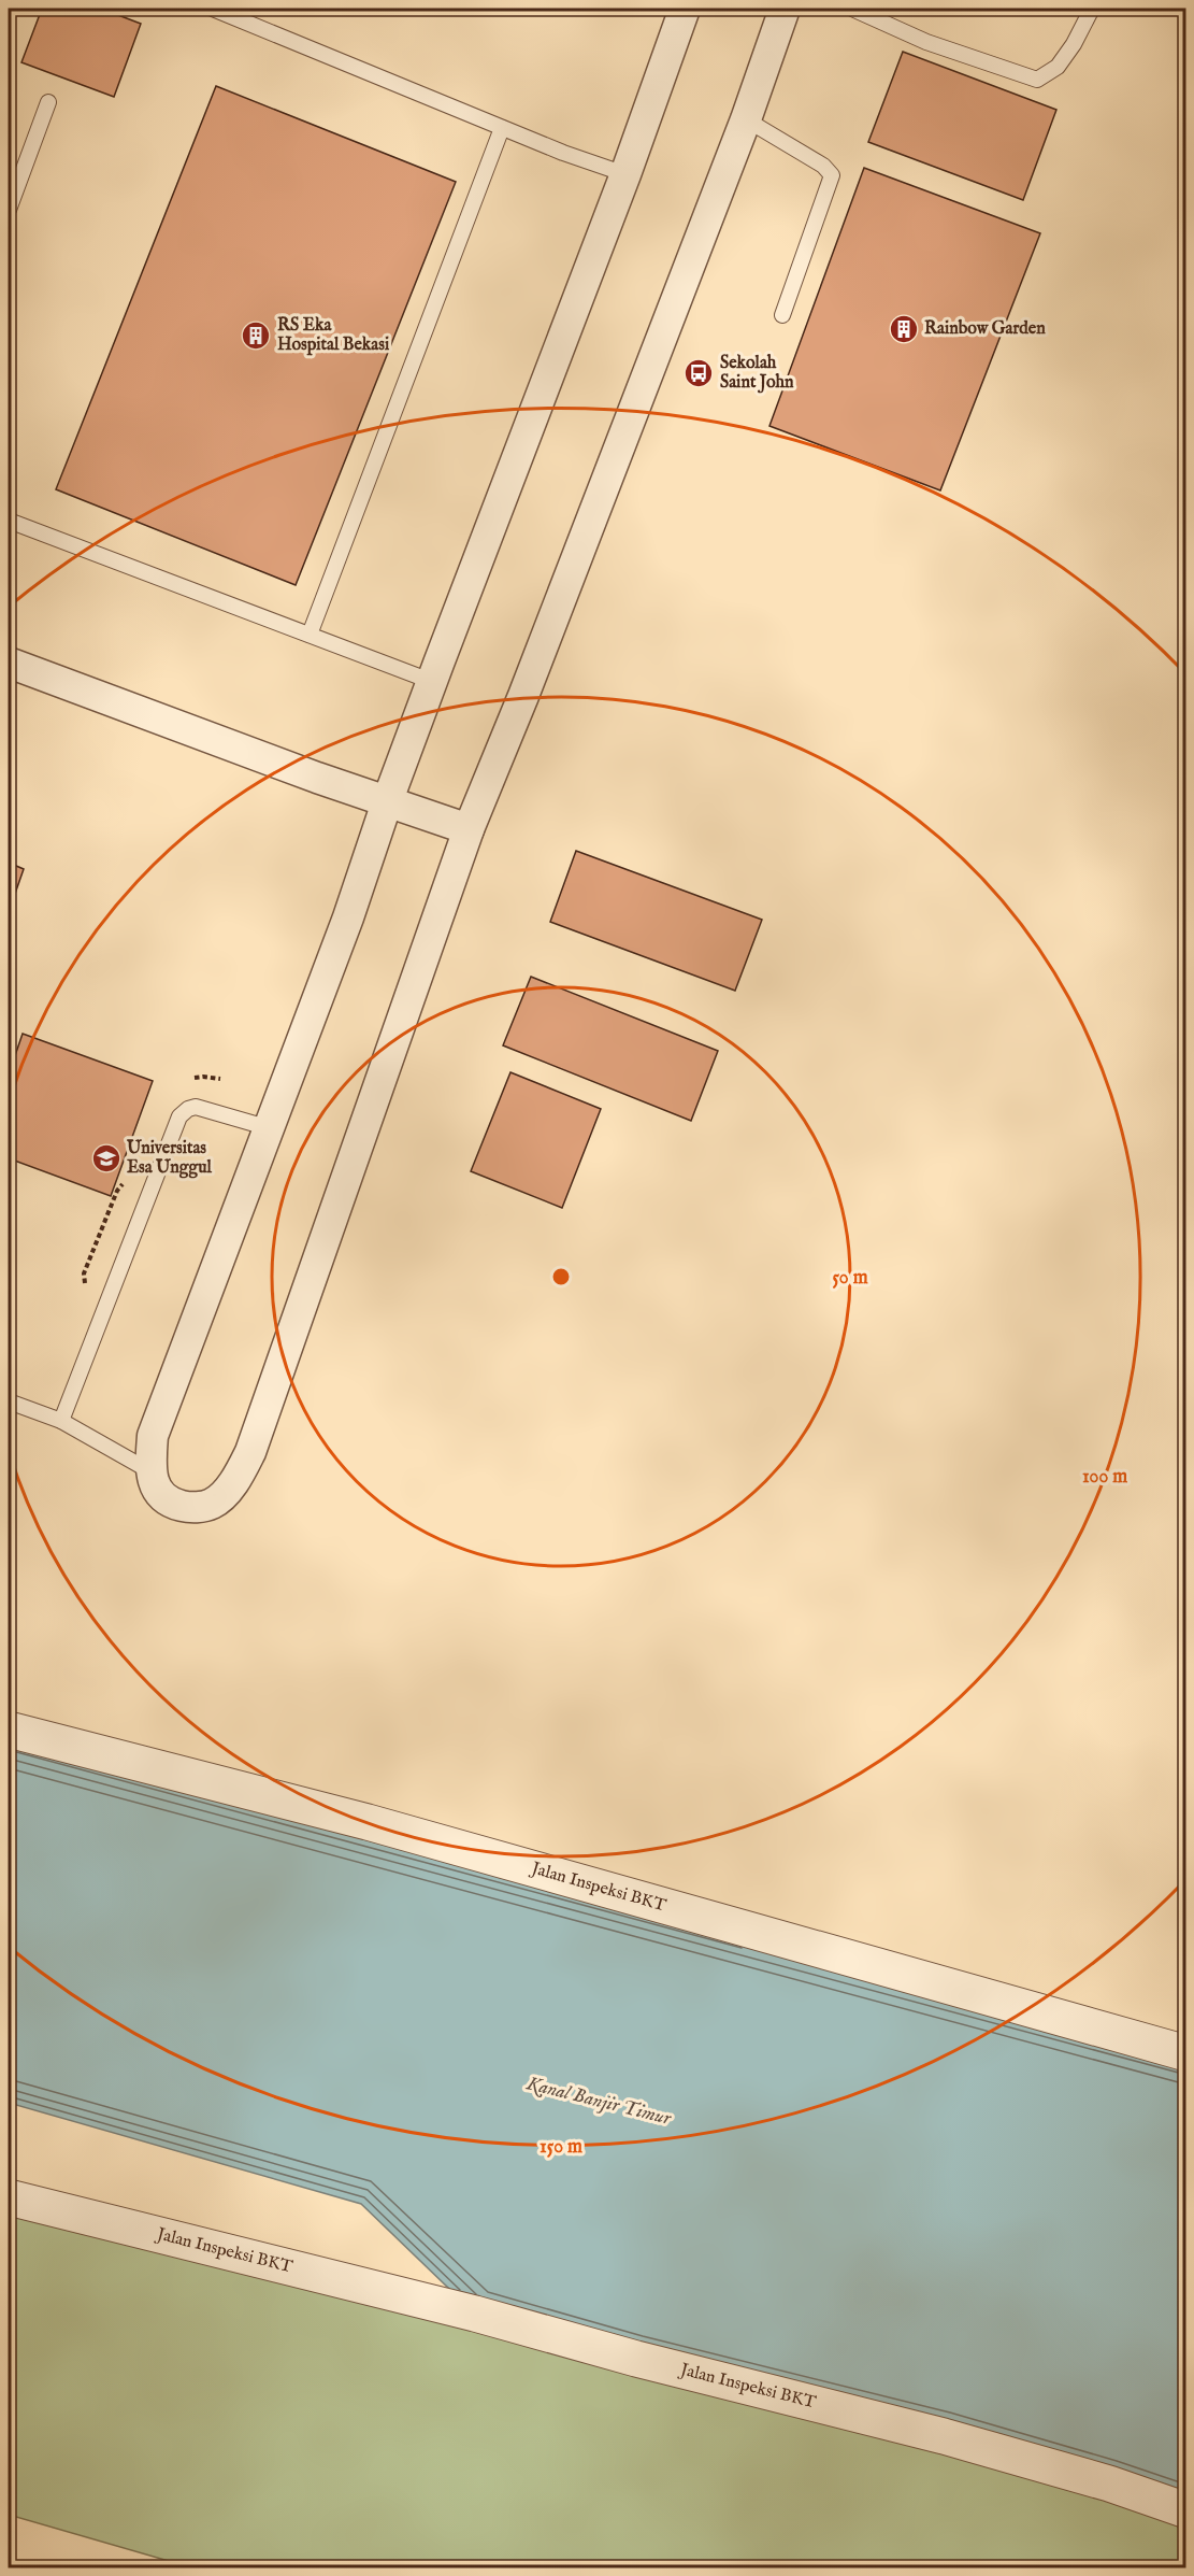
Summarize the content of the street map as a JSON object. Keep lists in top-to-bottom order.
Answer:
{
  "streets": {
    "street": ["Jalan Inspeksi BKT"]
  },
  "water": ["Kanal Banjir Timur"],
  "places": {
    "building": ["Rainbow Garden", "RS Eka Hospital Bekasi"],
    "bus stop": ["Sekolah Saint John"],
    "school or university": ["Universitas Esa Unggul"]
  },
  "rings": ["50 m", "100 m", "150 m"]
}
